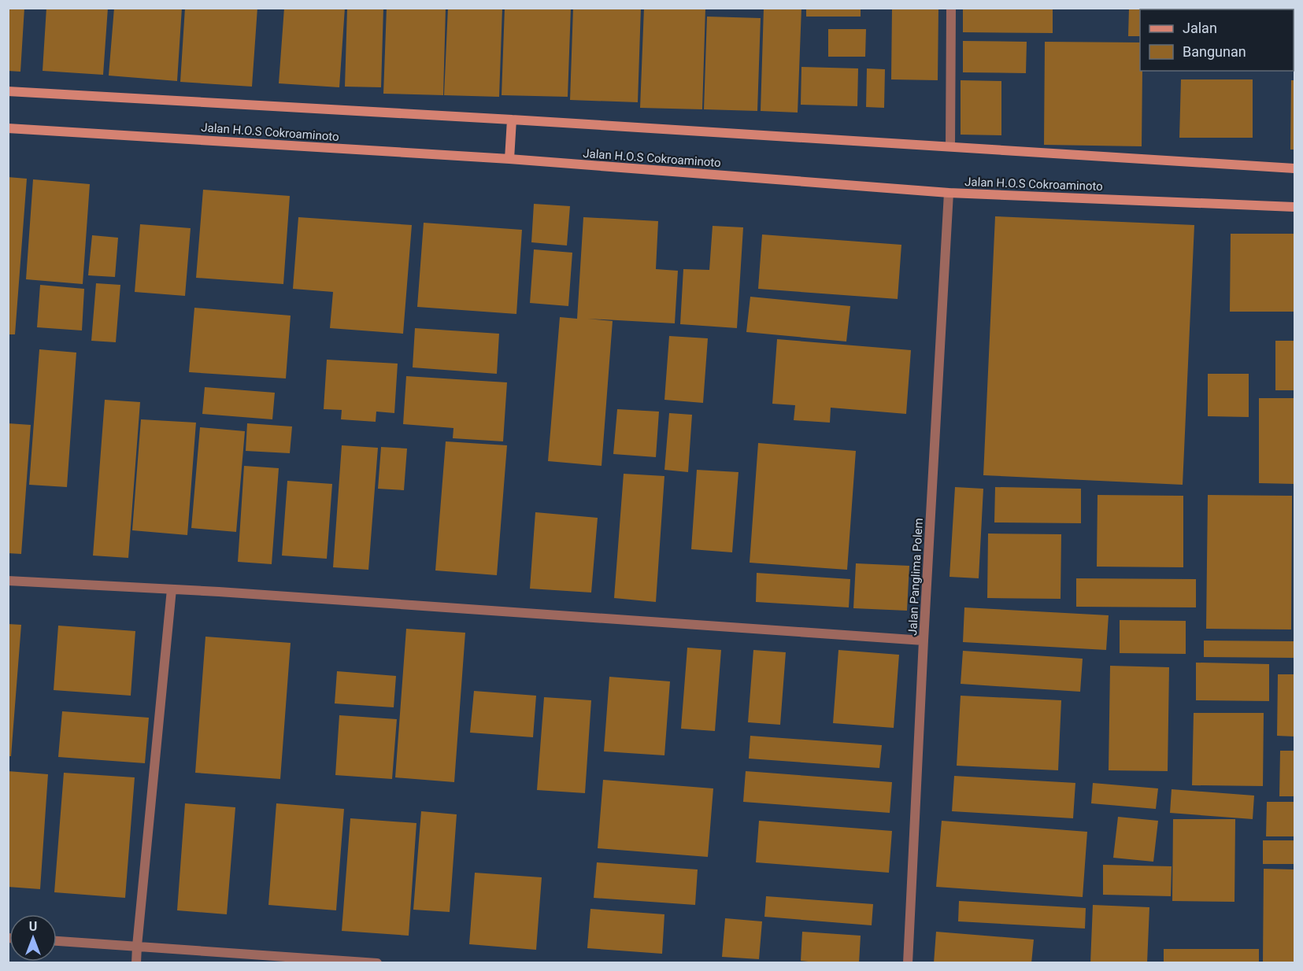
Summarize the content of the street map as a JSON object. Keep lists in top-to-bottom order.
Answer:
{
  "streets": {
    "main road": ["Jalan H.O.S Cokroaminoto"],
    "street": ["Jalan Panglima Polem"]
  },
  "crossings": [
    ["Jalan H.O.S Cokroaminoto", "Jalan Panglima Polem"]
  ],
  "legend": ["Jalan", "Bangunan"],
  "north": "top"
}
